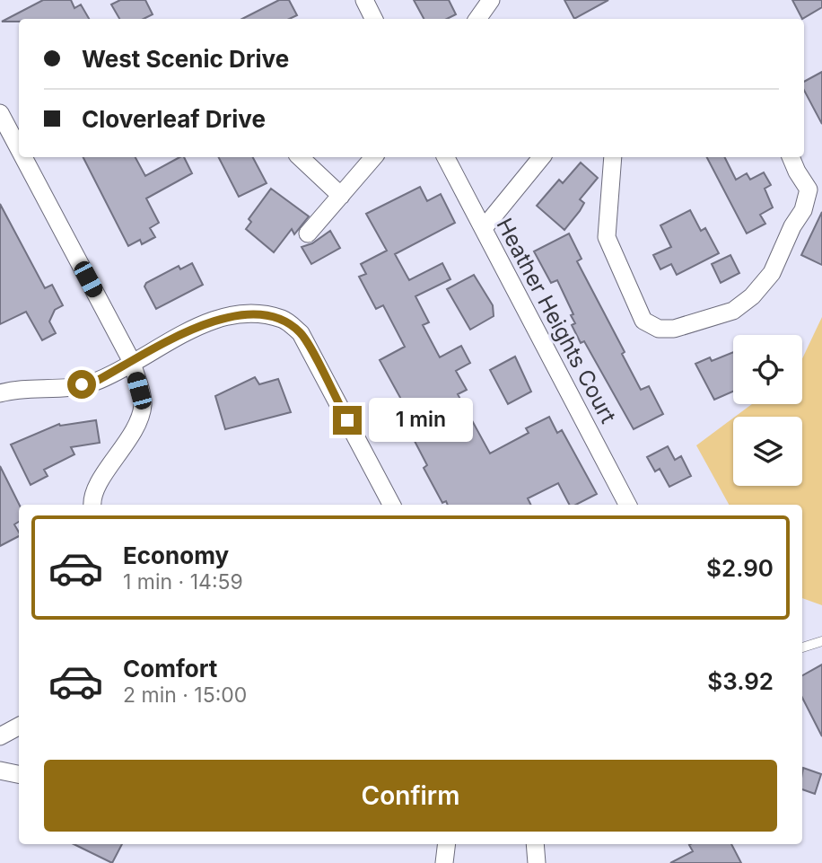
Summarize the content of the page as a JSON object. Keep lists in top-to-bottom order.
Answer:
{
  "streets": {
    "street": ["Heather Heights Court"]
  },
  "page": {
    "banner": ["West Scenic Drive", "Cloverleaf Drive"],
    "bubble": "1 min",
    "list": [
      {
        "name": "Economy",
        "note": "1 min · 14:59",
        "value": "$2.90"
      },
      {
        "name": "Comfort",
        "note": "2 min · 15:00",
        "value": "$3.92"
      }
    ],
    "buttons": "Confirm"
  }
}
